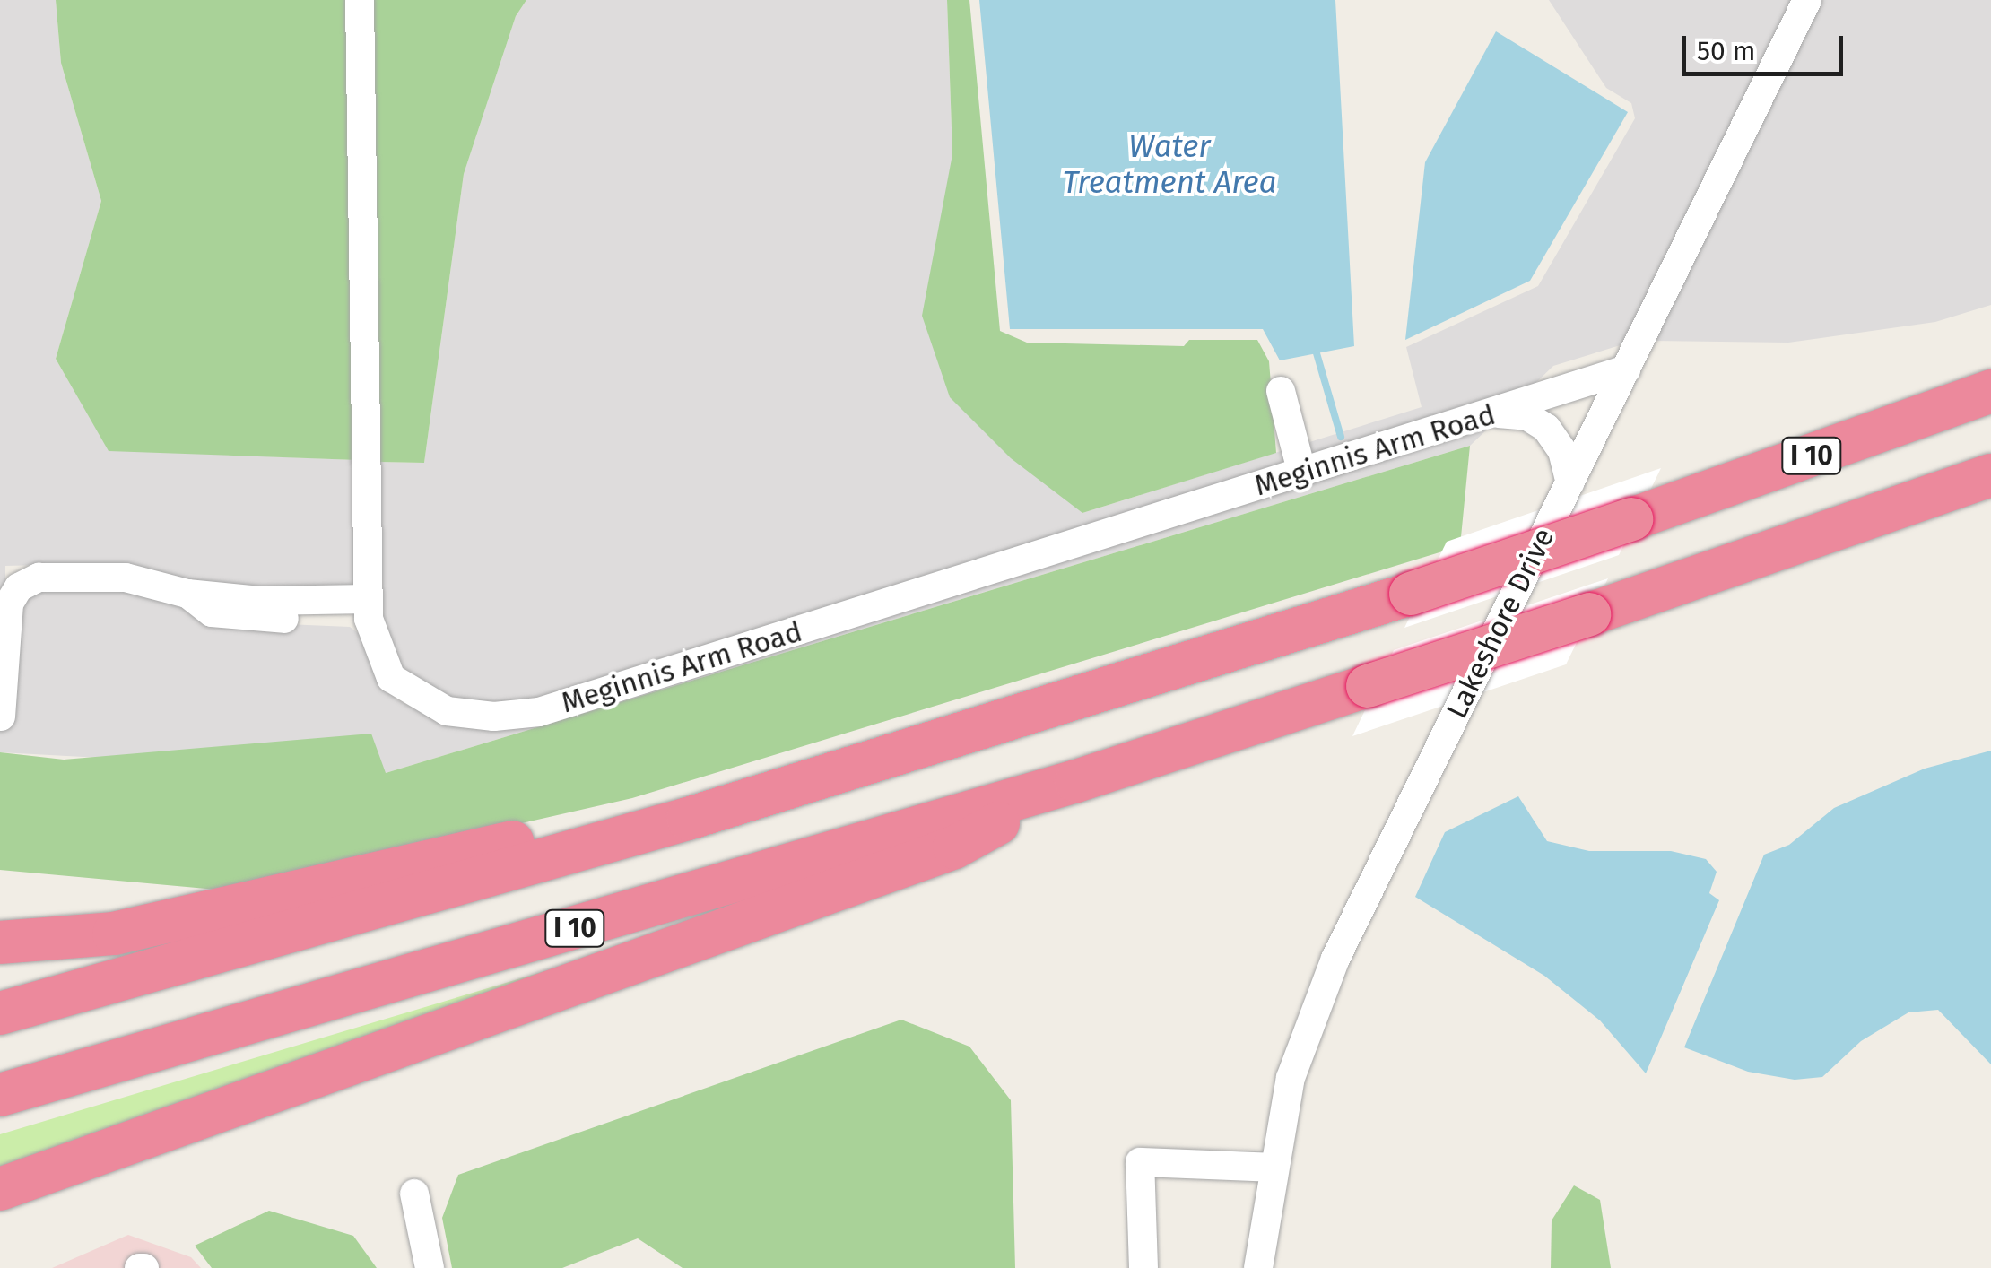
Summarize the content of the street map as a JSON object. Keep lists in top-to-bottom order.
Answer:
{
  "streets": {
    "highway": ["I 10"],
    "street": ["Meginnis Arm Road", "Lakeshore Drive"]
  },
  "crossings": [
    ["Meginnis Arm Road", "Lakeshore Drive"]
  ],
  "water": ["Water Treatment Area"],
  "scale_bar": "50 m"
}
